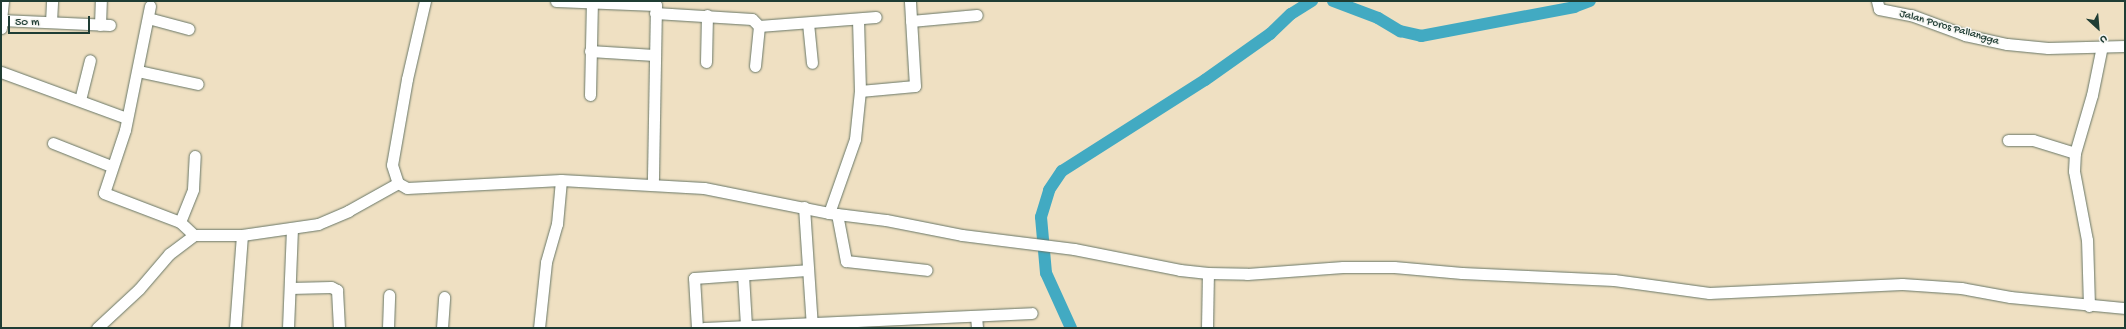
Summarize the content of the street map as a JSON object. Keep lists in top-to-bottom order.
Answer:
{
  "streets": {
    "street": ["Jalan Poros Pallangga"]
  },
  "scale_bar": "50 m",
  "north": "bottom right"
}
